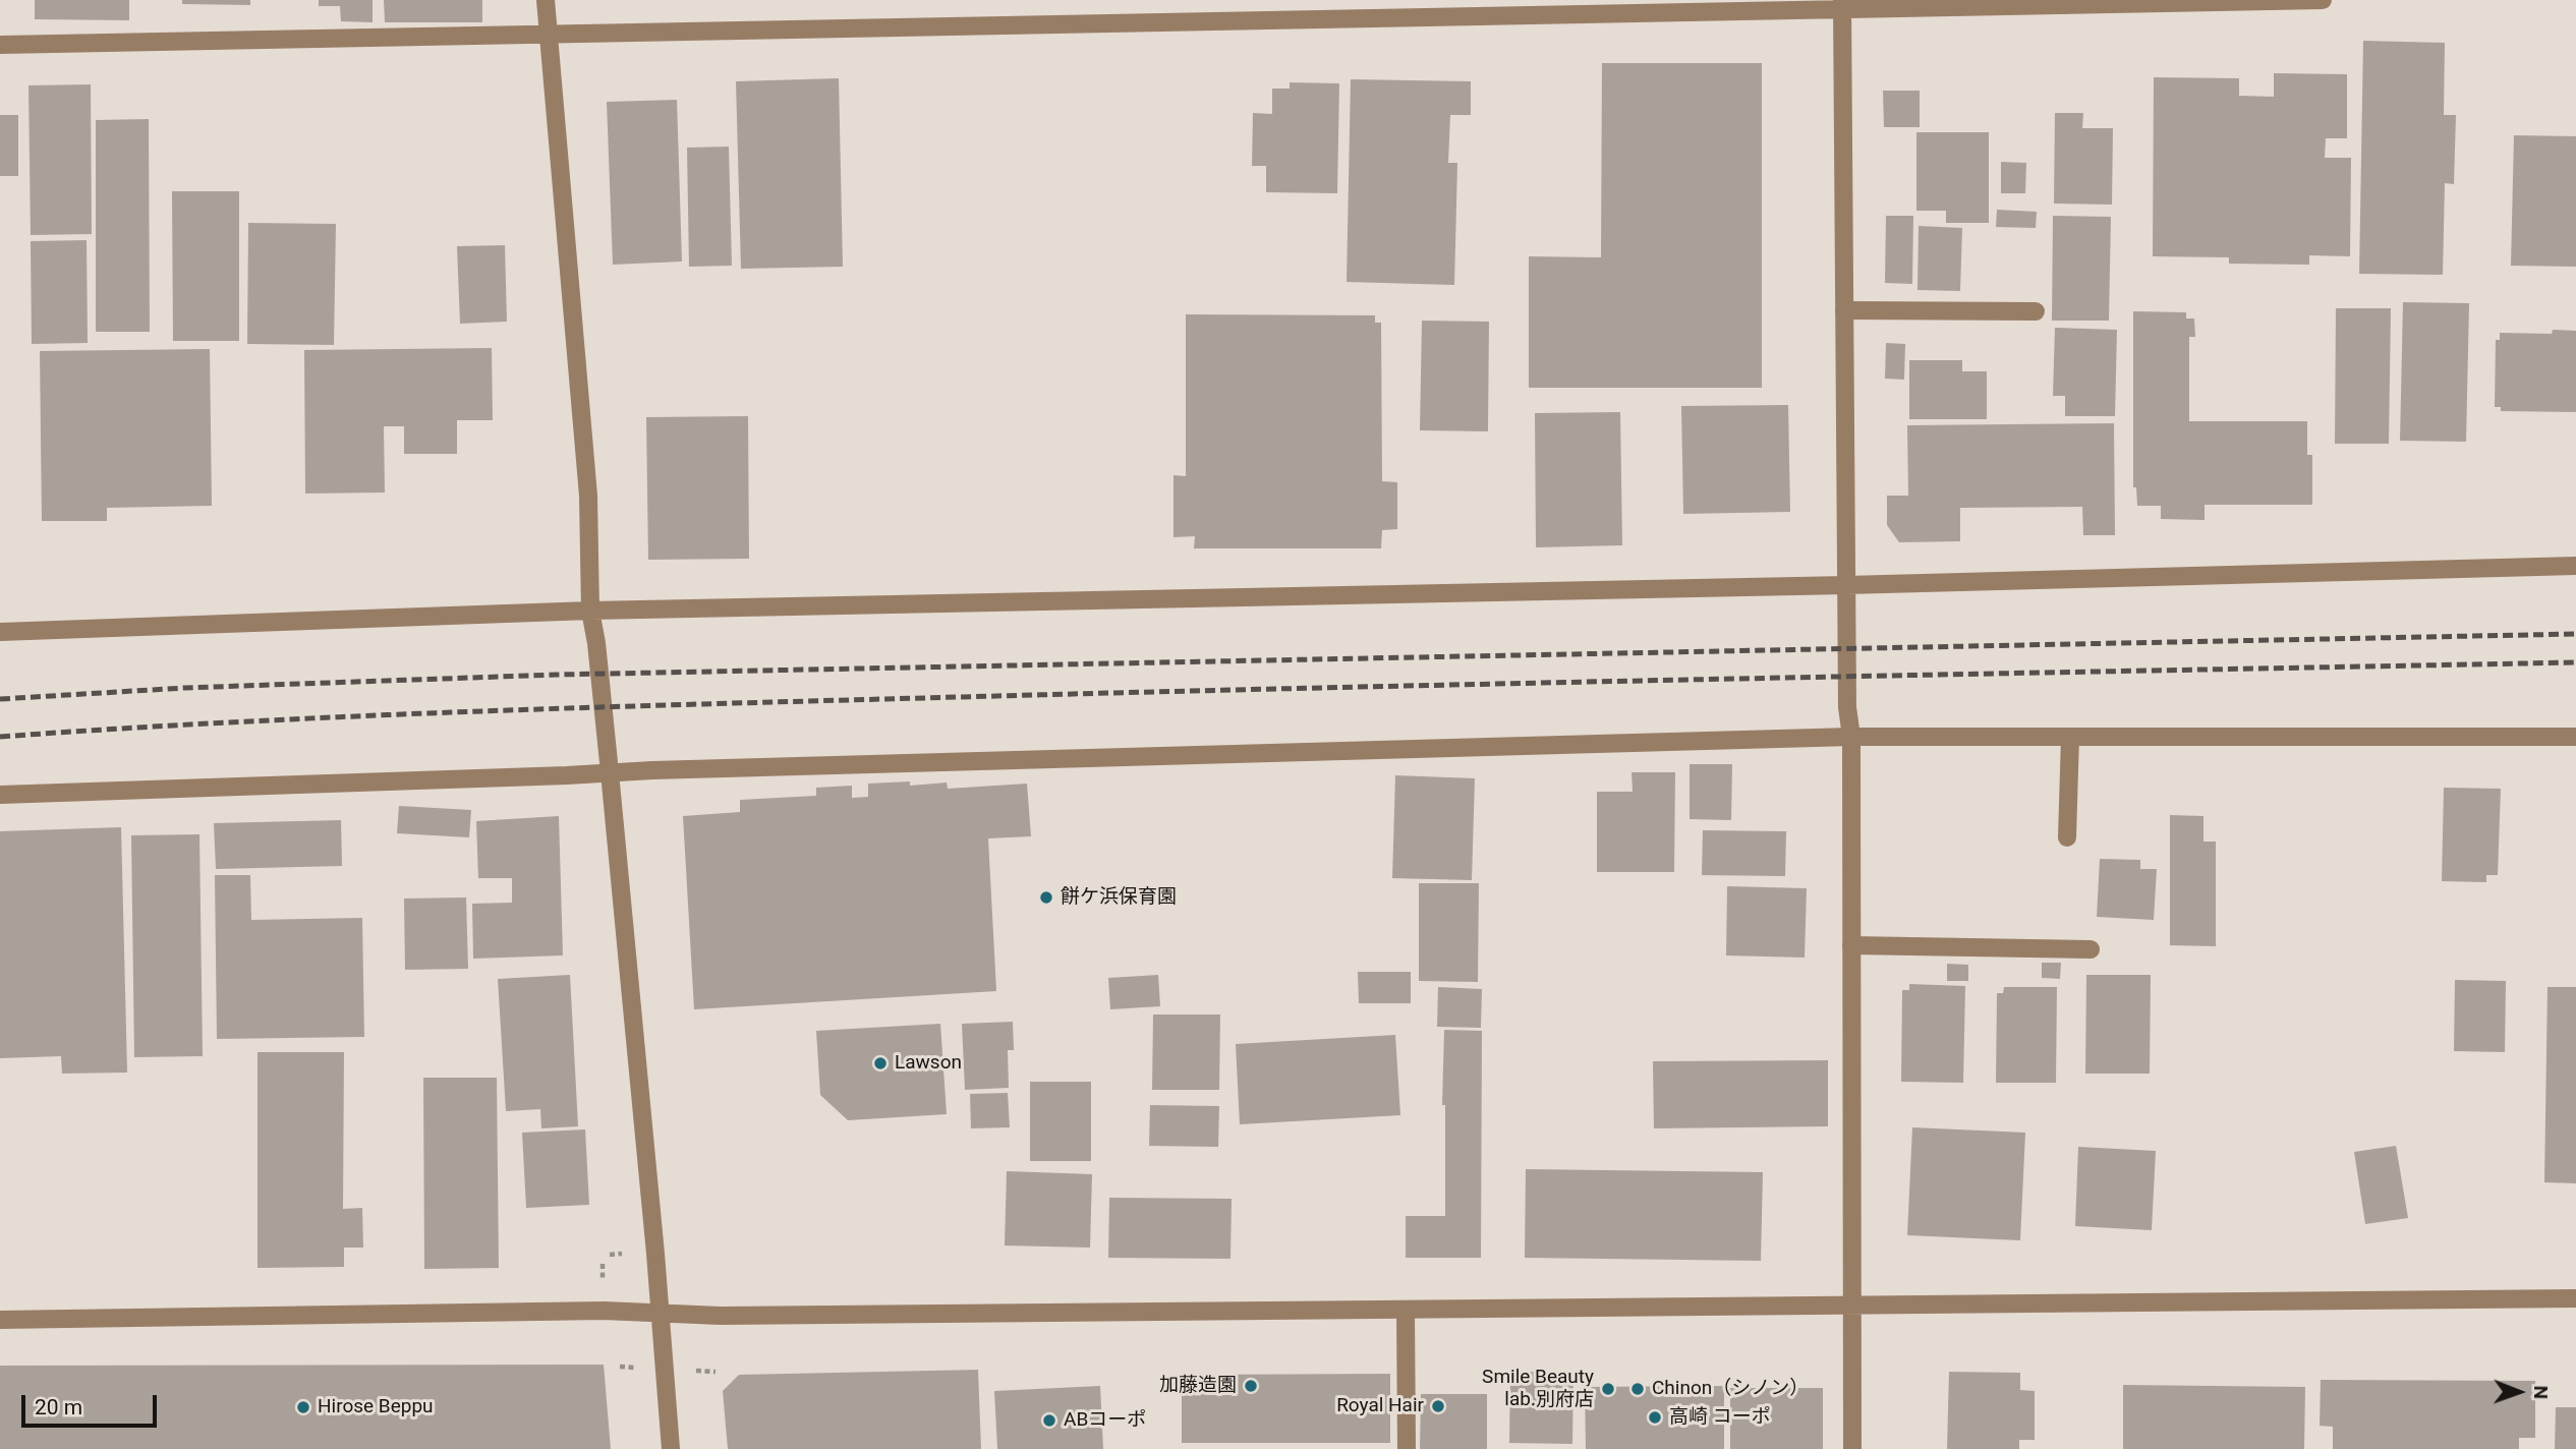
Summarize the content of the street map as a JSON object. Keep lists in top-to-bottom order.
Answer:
{
  "places": [
    "餅ケ浜保育園",
    "Lawson",
    "加藤造園",
    "Smile Beauty lab.別府店",
    "Chinon（シノン）",
    "Royal Hair",
    "Hirose Beppu",
    "高崎 コーポ",
    "ABコーポ"
  ],
  "scale_bar": "20 m",
  "north": "right"
}
